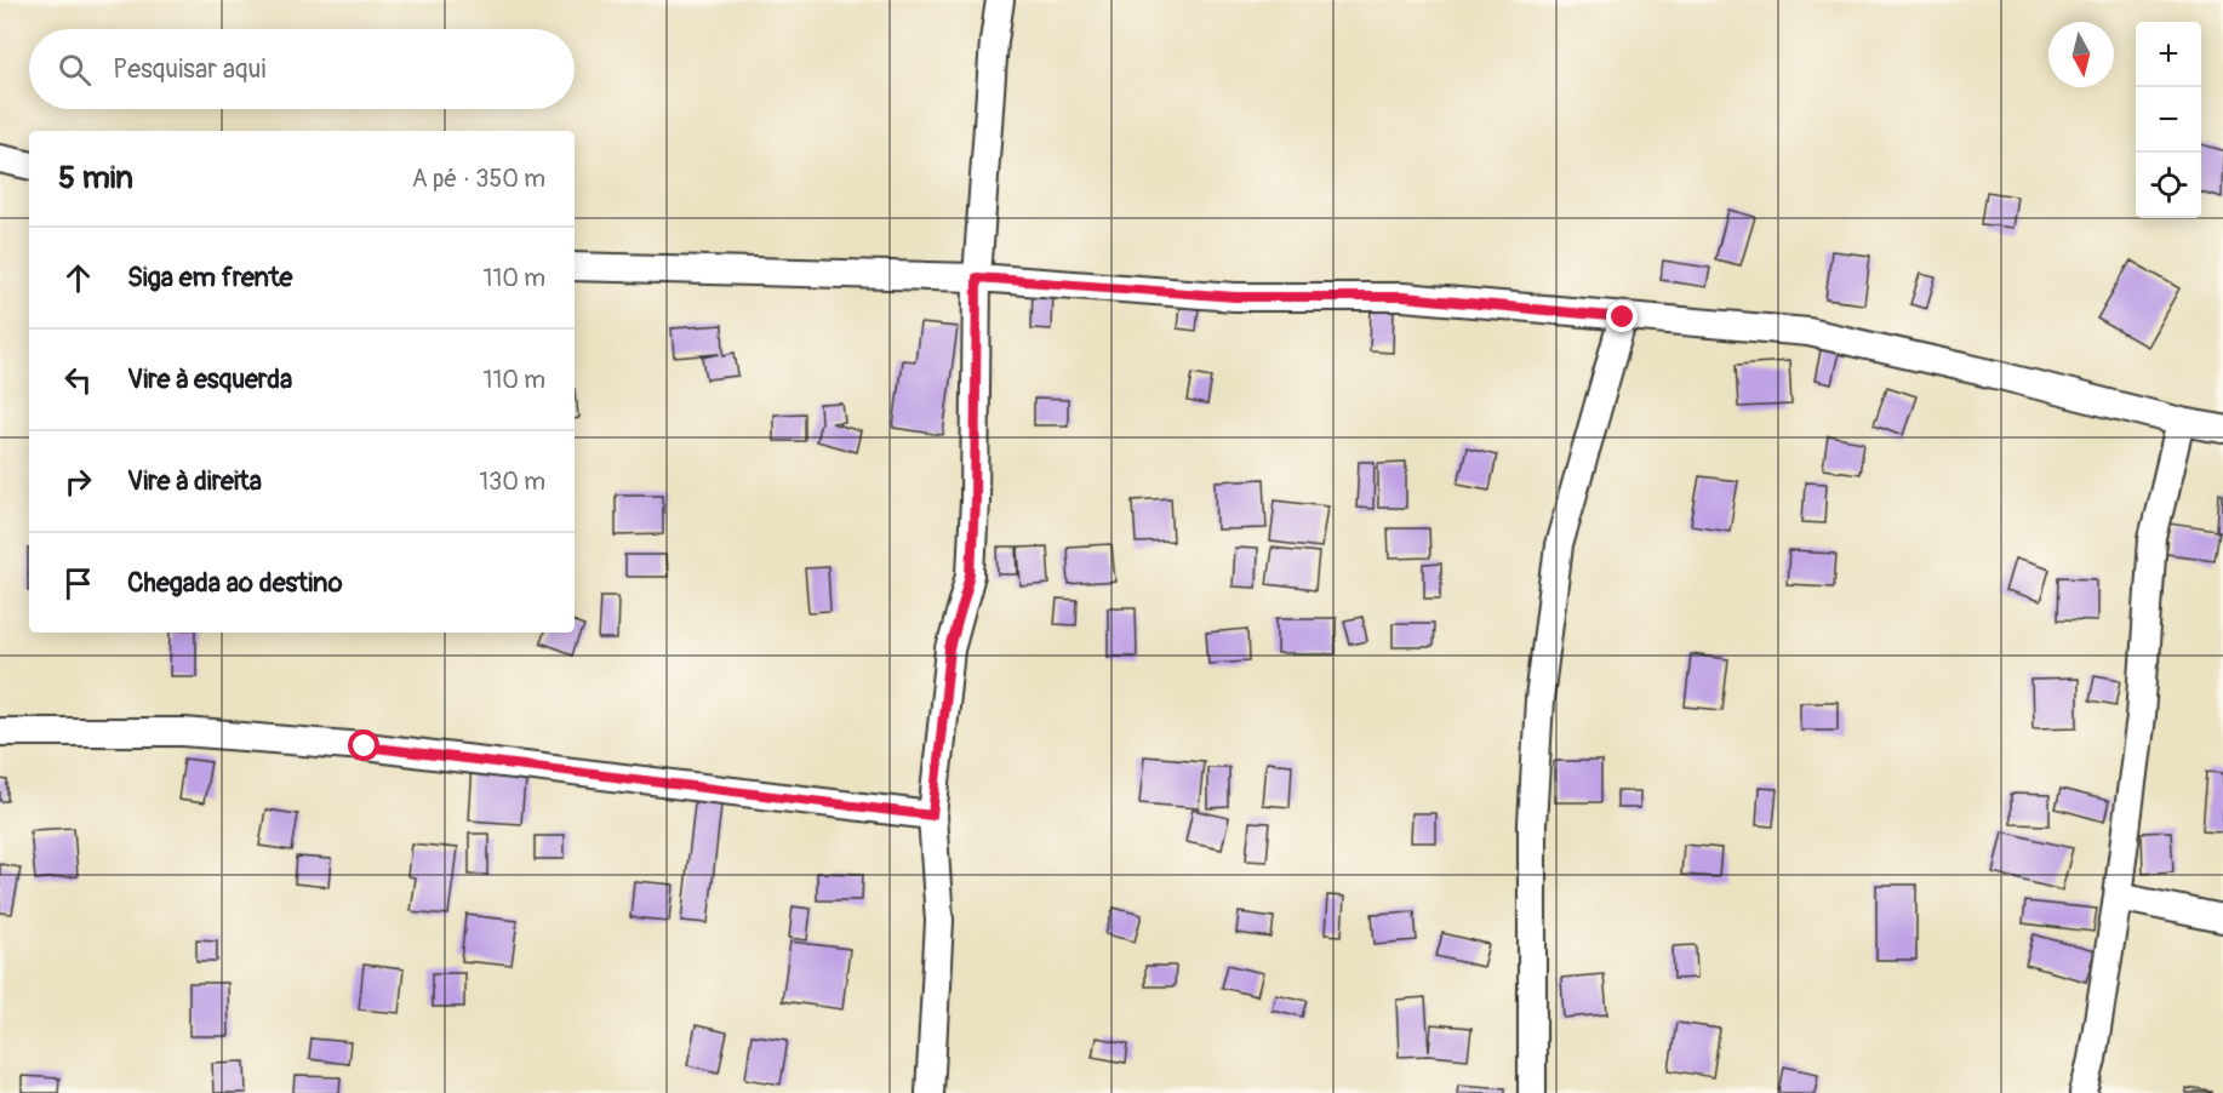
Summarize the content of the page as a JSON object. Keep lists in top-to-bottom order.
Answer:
{
  "north": "bottom",
  "page": {
    "map_buttons": ["+", "−"],
    "search": "Pesquisar aqui",
    "heading": ["5 min", "A pé · 350 m"],
    "list": [
      ["Siga em frente", "110 m"],
      ["Vire à esquerda", "110 m"],
      ["Vire à direita", "130 m"],
      "Chegada ao destino"
    ]
  }
}
